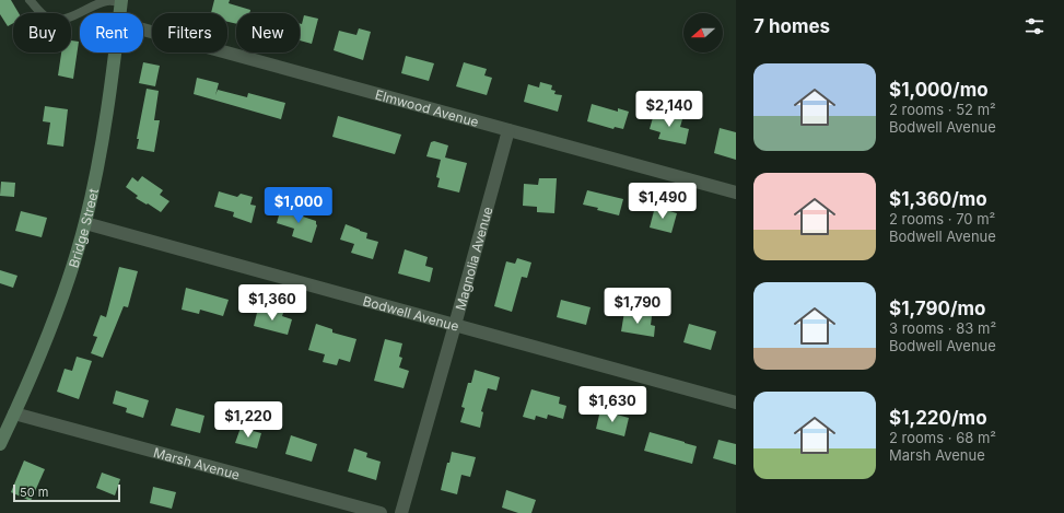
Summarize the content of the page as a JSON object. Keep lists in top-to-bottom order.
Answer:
{
  "streets": {
    "street": [
      "Elmwood Avenue",
      "Bridge Street",
      "Magnolia Avenue",
      "Bodwell Avenue",
      "Marsh Avenue"
    ]
  },
  "crossings": [
    ["Elmwood Avenue", "Magnolia Avenue"],
    ["Bridge Street", "Bodwell Avenue"],
    ["Bridge Street", "Marsh Avenue"],
    ["Magnolia Avenue", "Bodwell Avenue"]
  ],
  "scale_bar": "50 m",
  "north": "left",
  "page": {
    "heading": "7 homes",
    "chip": [
      "Buy",
      "Rent",
      "Filters",
      "New"
    ],
    "list": [
      {
        "name": "$1,000/mo",
        "note": "2 rooms · 52 m² · Bodwell Avenue"
      },
      {
        "name": "$1,360/mo",
        "note": "2 rooms · 70 m² · Bodwell Avenue"
      },
      {
        "name": "$1,790/mo",
        "note": "3 rooms · 83 m² · Bodwell Avenue"
      },
      {
        "name": "$1,220/mo",
        "note": "2 rooms · 68 m² · Marsh Avenue"
      }
    ],
    "price": [
      "$2,140",
      "$1,490",
      "$1,000",
      "$1,360",
      "$1,790",
      "$1,630",
      "$1,220"
    ],
    "scale": "50 m"
  }
}
